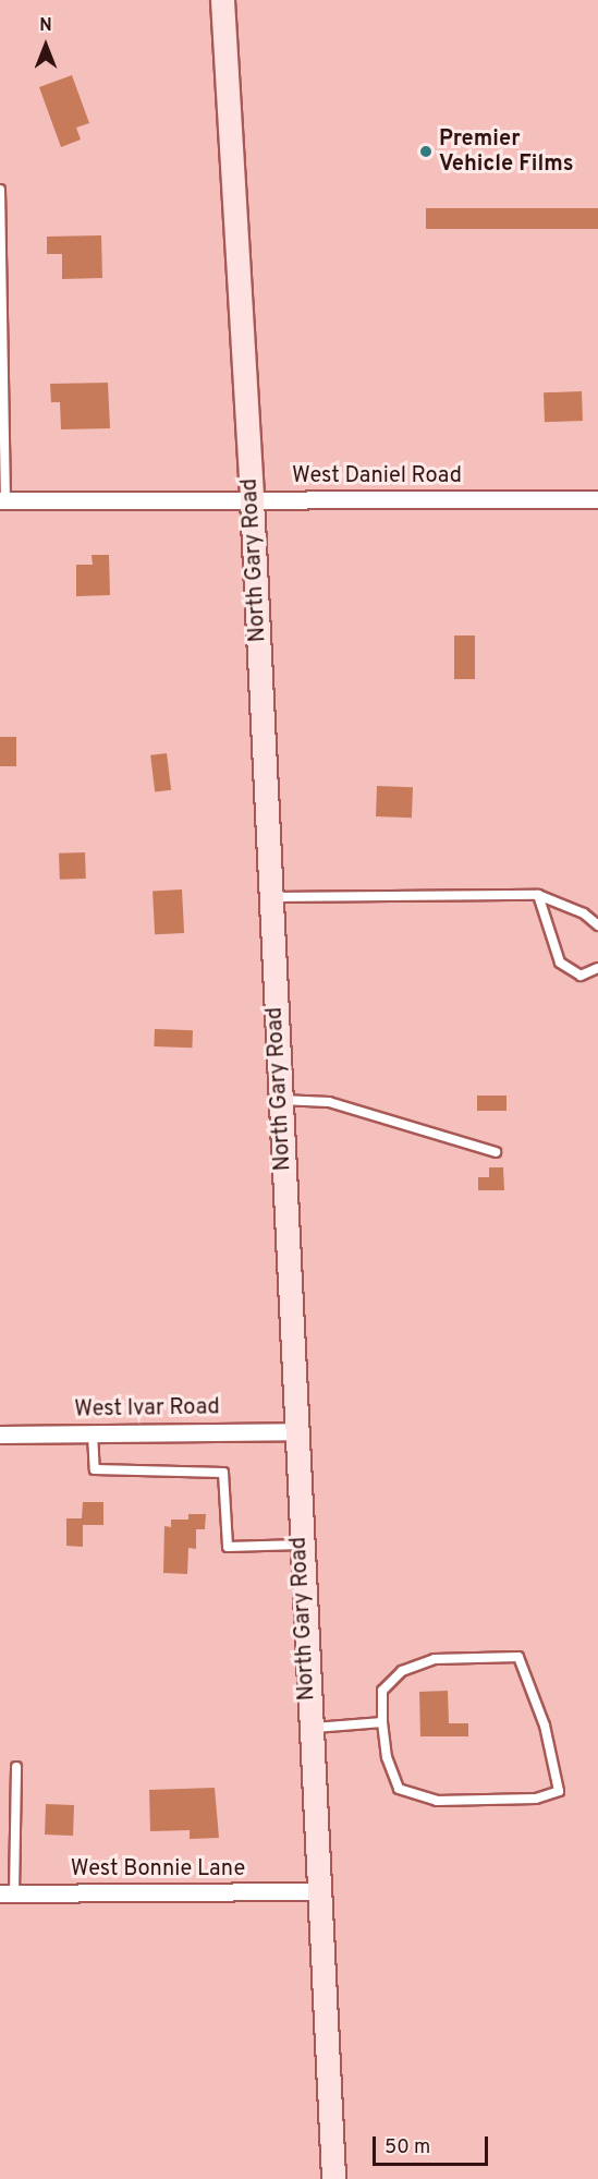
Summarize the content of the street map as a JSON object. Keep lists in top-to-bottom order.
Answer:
{
  "streets": {
    "street": [
      "West Daniel Road",
      "North Gary Road",
      "West Ivar Road",
      "West Bonnie Lane"
    ]
  },
  "crossings": [
    ["West Daniel Road", "North Gary Road"],
    ["North Gary Road", "West Ivar Road"],
    ["North Gary Road", "West Bonnie Lane"]
  ],
  "places": ["Premier Vehicle Films"],
  "scale_bar": "50 m",
  "north": "top"
}
